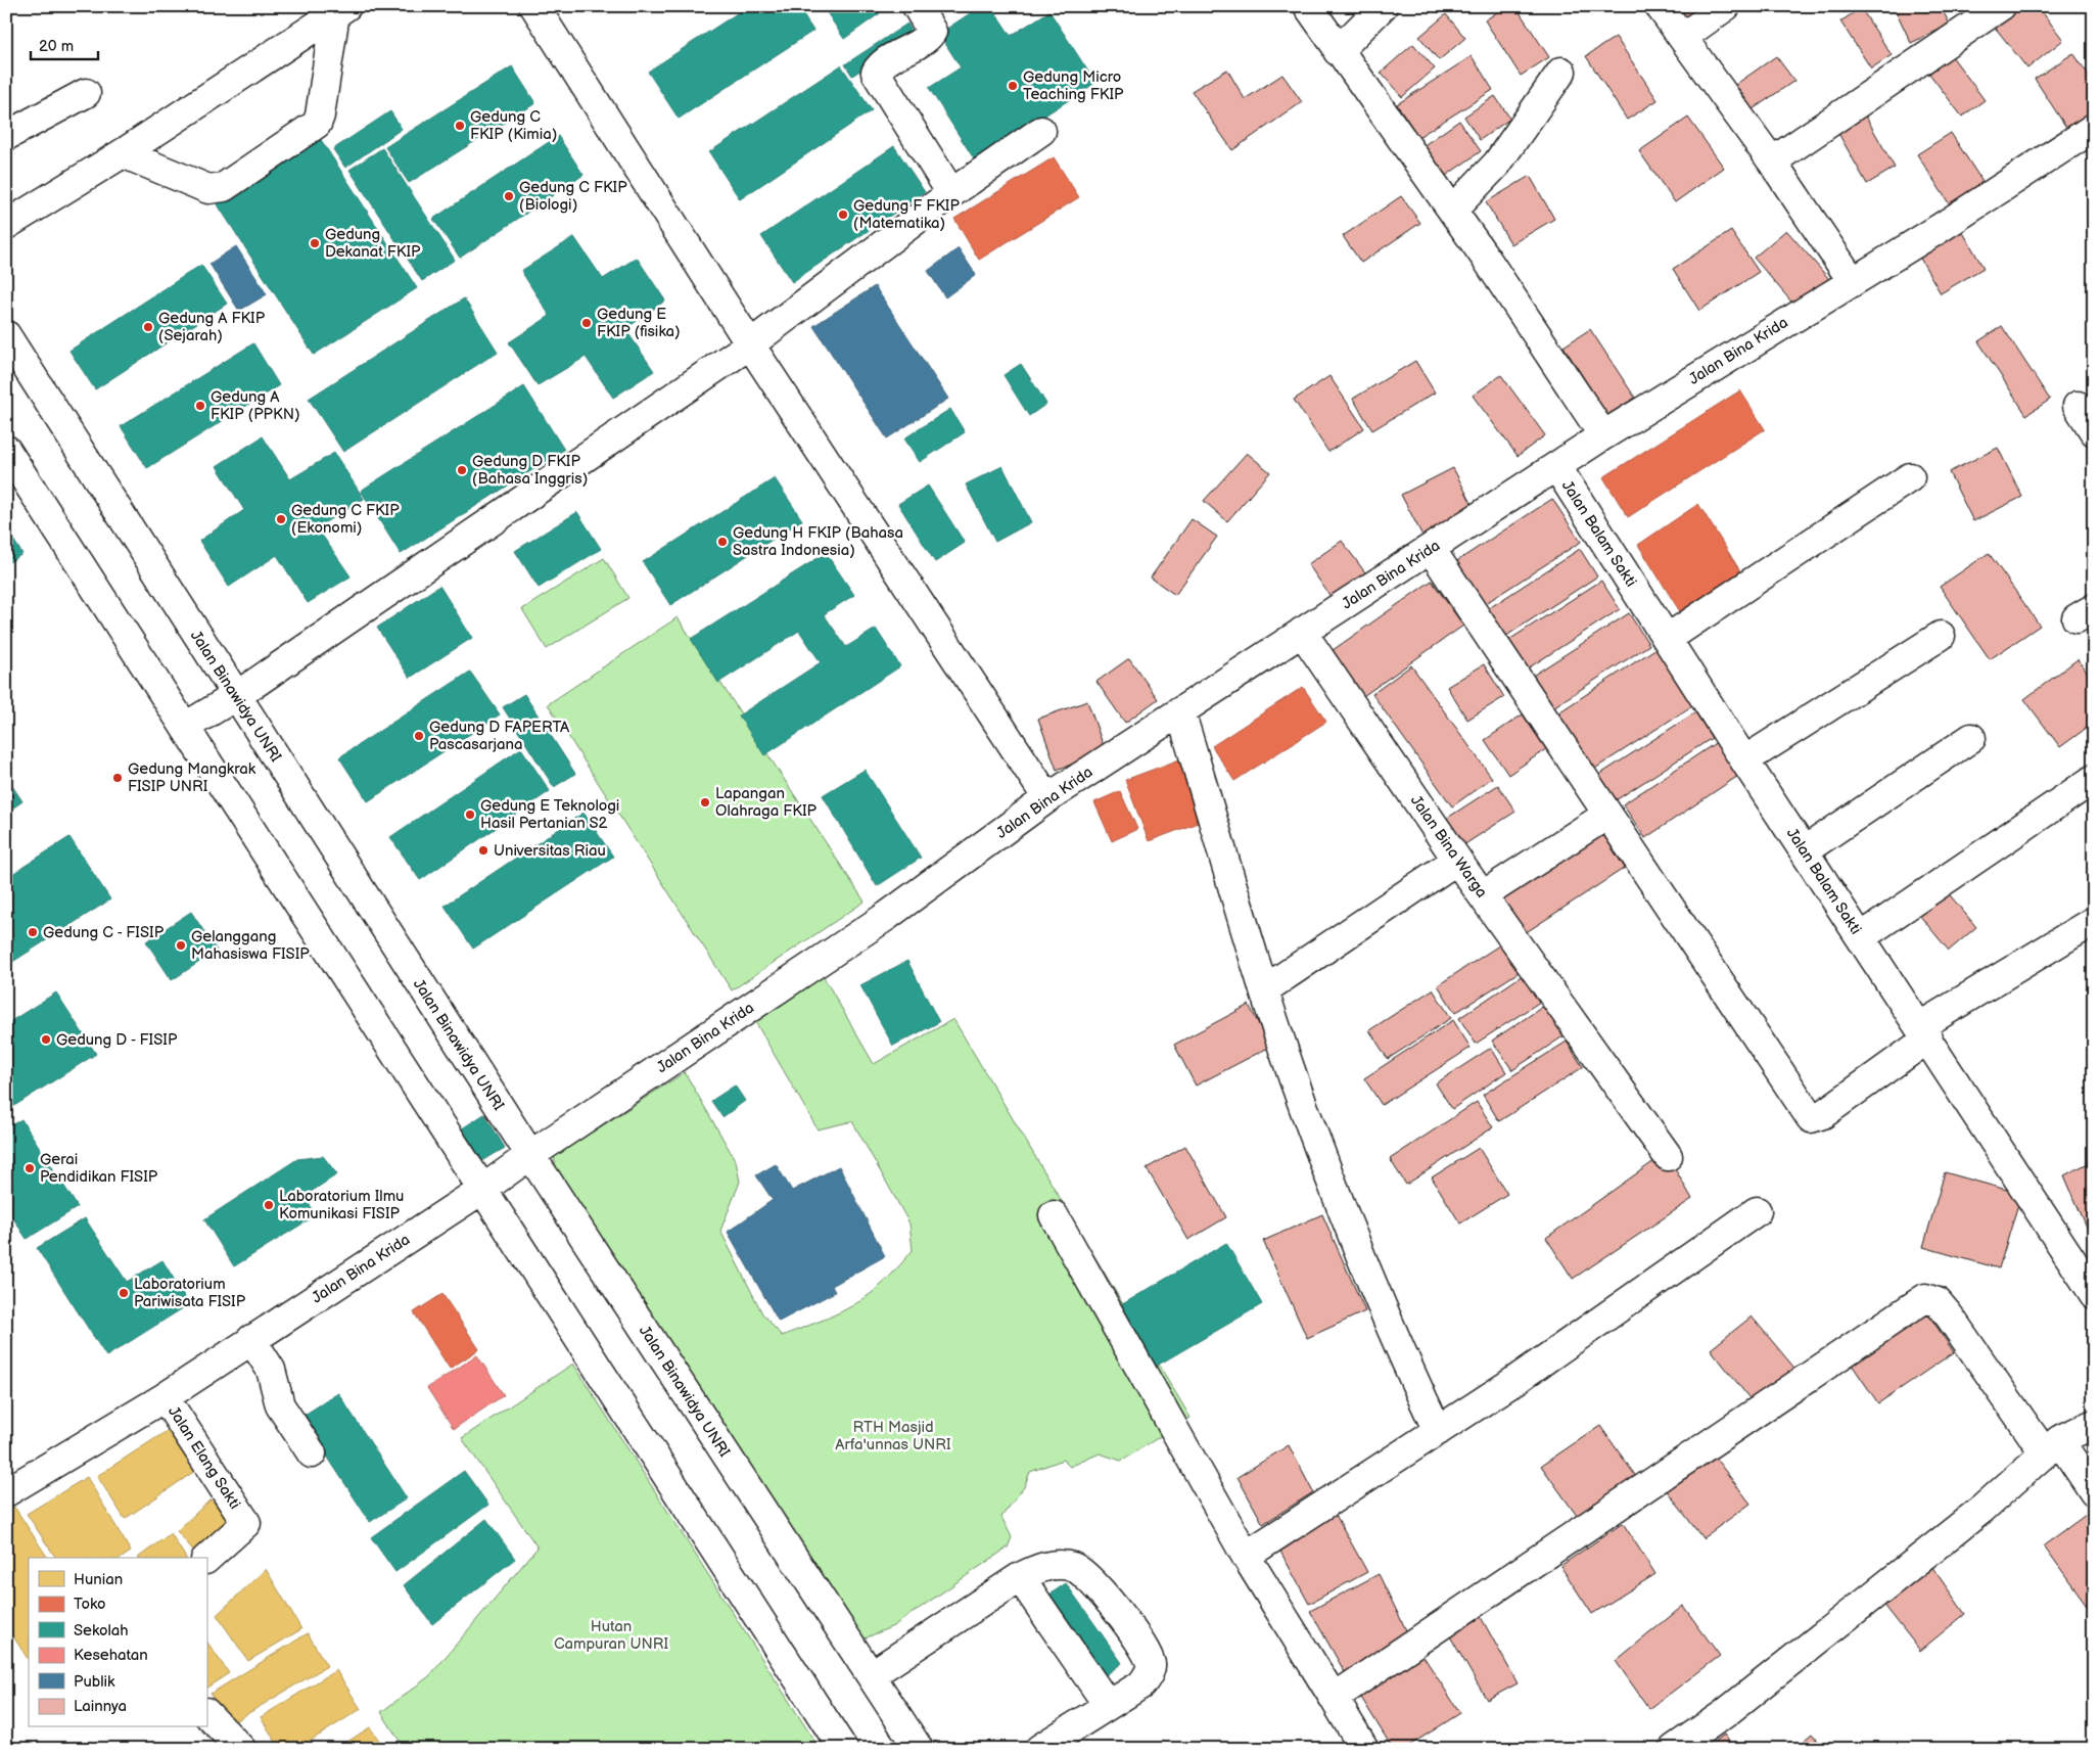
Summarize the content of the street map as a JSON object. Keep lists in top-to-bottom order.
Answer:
{
  "streets": {
    "street": [
      "Jalan Bina Krida",
      "Jalan Balam Sakti",
      "Jalan Binawidya UNRI",
      "Jalan Bina Warga",
      "Jalan Elang Sakti"
    ]
  },
  "crossings": [
    ["Jalan Bina Krida", "Jalan Balam Sakti"],
    ["Jalan Bina Krida", "Jalan Binawidya UNRI"],
    ["Jalan Bina Krida", "Jalan Bina Warga"],
    ["Jalan Bina Krida", "Jalan Elang Sakti"]
  ],
  "parks": ["RTH Masjid Arfa'unnas UNRI", "Hutan Campuran UNRI"],
  "places": [
    "Gedung Micro Teaching FKIP",
    "Gedung C FKIP (Kimia)",
    "Gedung C FKIP (Biologi)",
    "Gedung F FKIP (Matematika)",
    "Gedung Dekanat FKIP",
    "Gedung E FKIP (fisika)",
    "Gedung A FKIP (Sejarah)",
    "Gedung A FKIP (PPKN)",
    "Gedung D FKIP (Bahasa Inggris)",
    "Gedung C FKIP (Ekonomi)",
    "Gedung H FKIP (Bahasa Sastra Indonesia)",
    "Gedung D FAPERTA Pascasarjana",
    "Gedung Mangkrak FISIP UNRI",
    "Lapangan Olahraga FKIP",
    "Gedung E Teknologi Hasil Pertanian S2",
    "Universitas Riau",
    "Gedung C - FISIP",
    "Gelanggang Mahasiswa FISIP",
    "Gedung D - FISIP",
    "Gerai Pendidikan FISIP",
    "Laboratorium Ilmu Komunikasi FISIP",
    "Laboratorium Pariwisata FISIP"
  ],
  "legend": [
    "Hunian",
    "Toko",
    "Sekolah",
    "Kesehatan",
    "Publik",
    "Lainnya"
  ],
  "scale_bar": "20 m"
}
